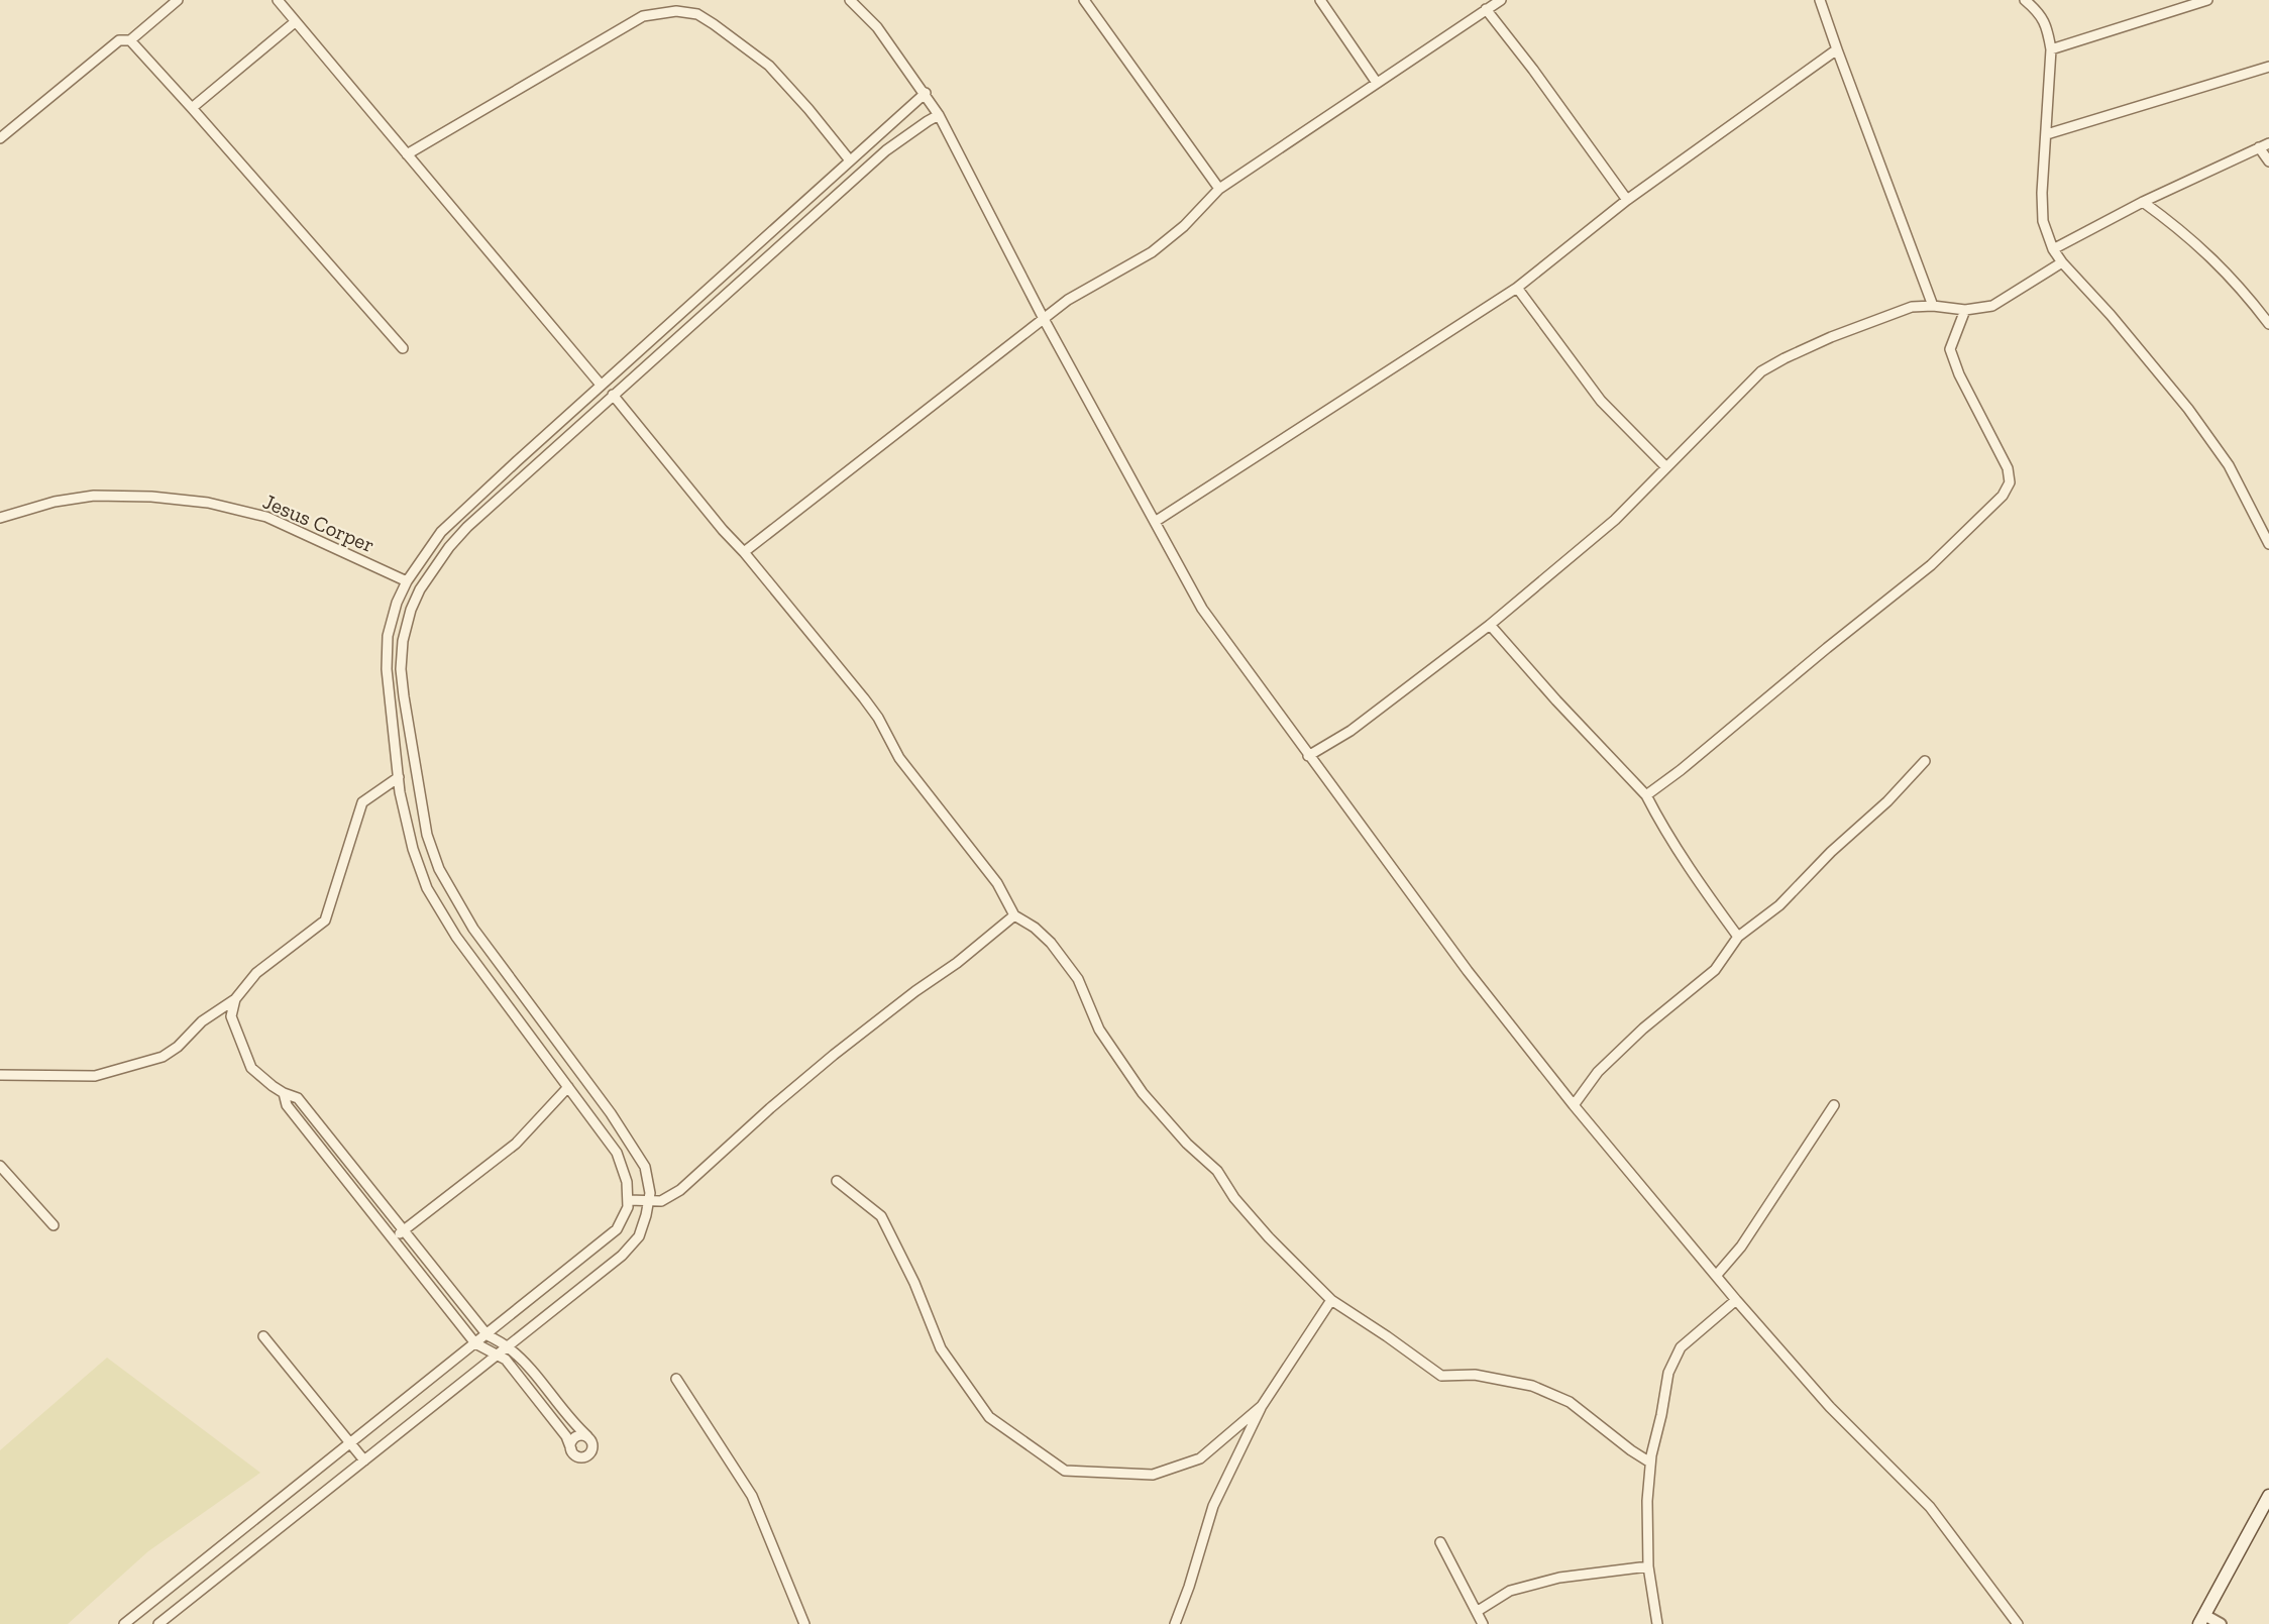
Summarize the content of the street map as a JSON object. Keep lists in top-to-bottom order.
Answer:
{
  "streets": {
    "street": ["Jesus Corper"]
  }
}
